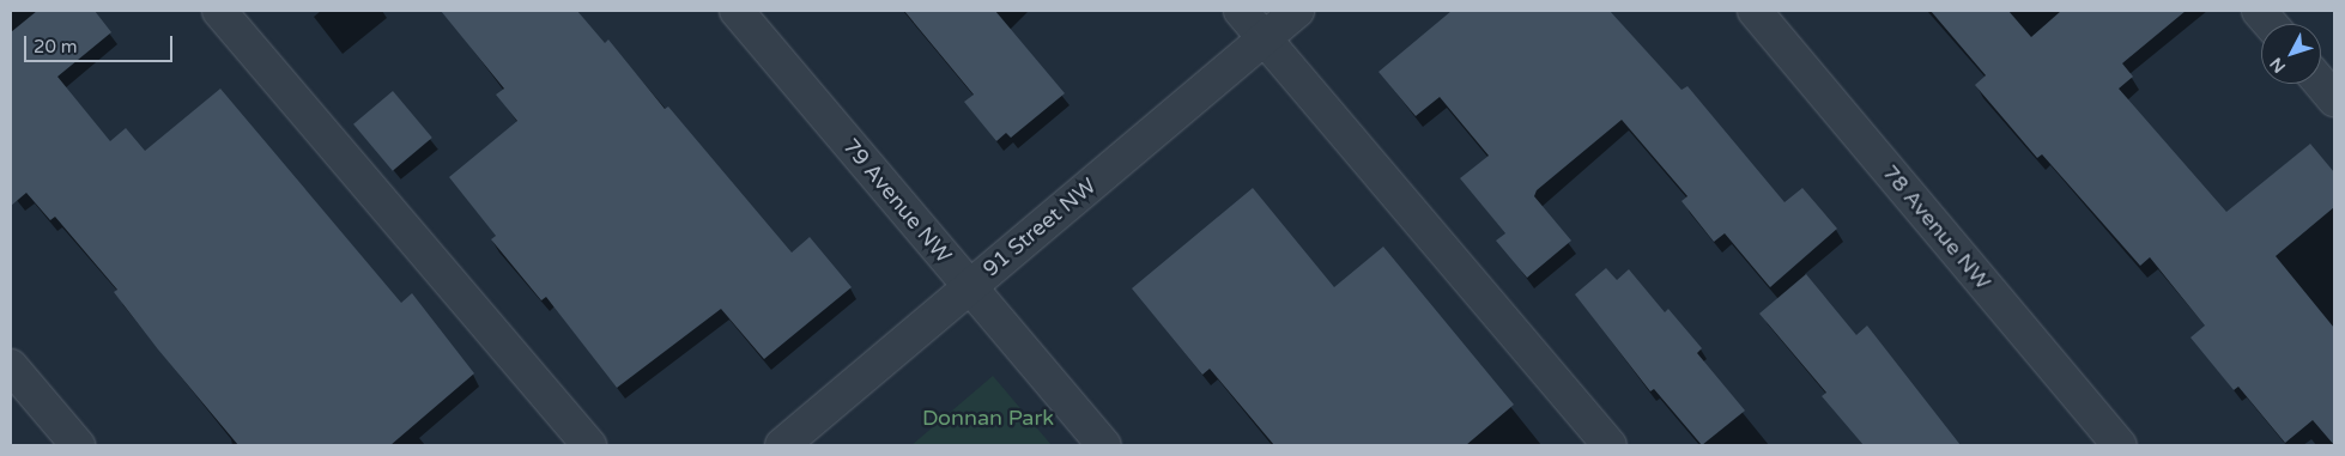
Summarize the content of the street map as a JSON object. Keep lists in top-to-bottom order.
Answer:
{
  "streets": {
    "street": ["79 Avenue NW", "91 Street NW", "78 Avenue NW"]
  },
  "crossings": [
    ["79 Avenue NW", "91 Street NW"]
  ],
  "parks": ["Donnan Park"],
  "scale_bar": "20 m",
  "north": "bottom left"
}
